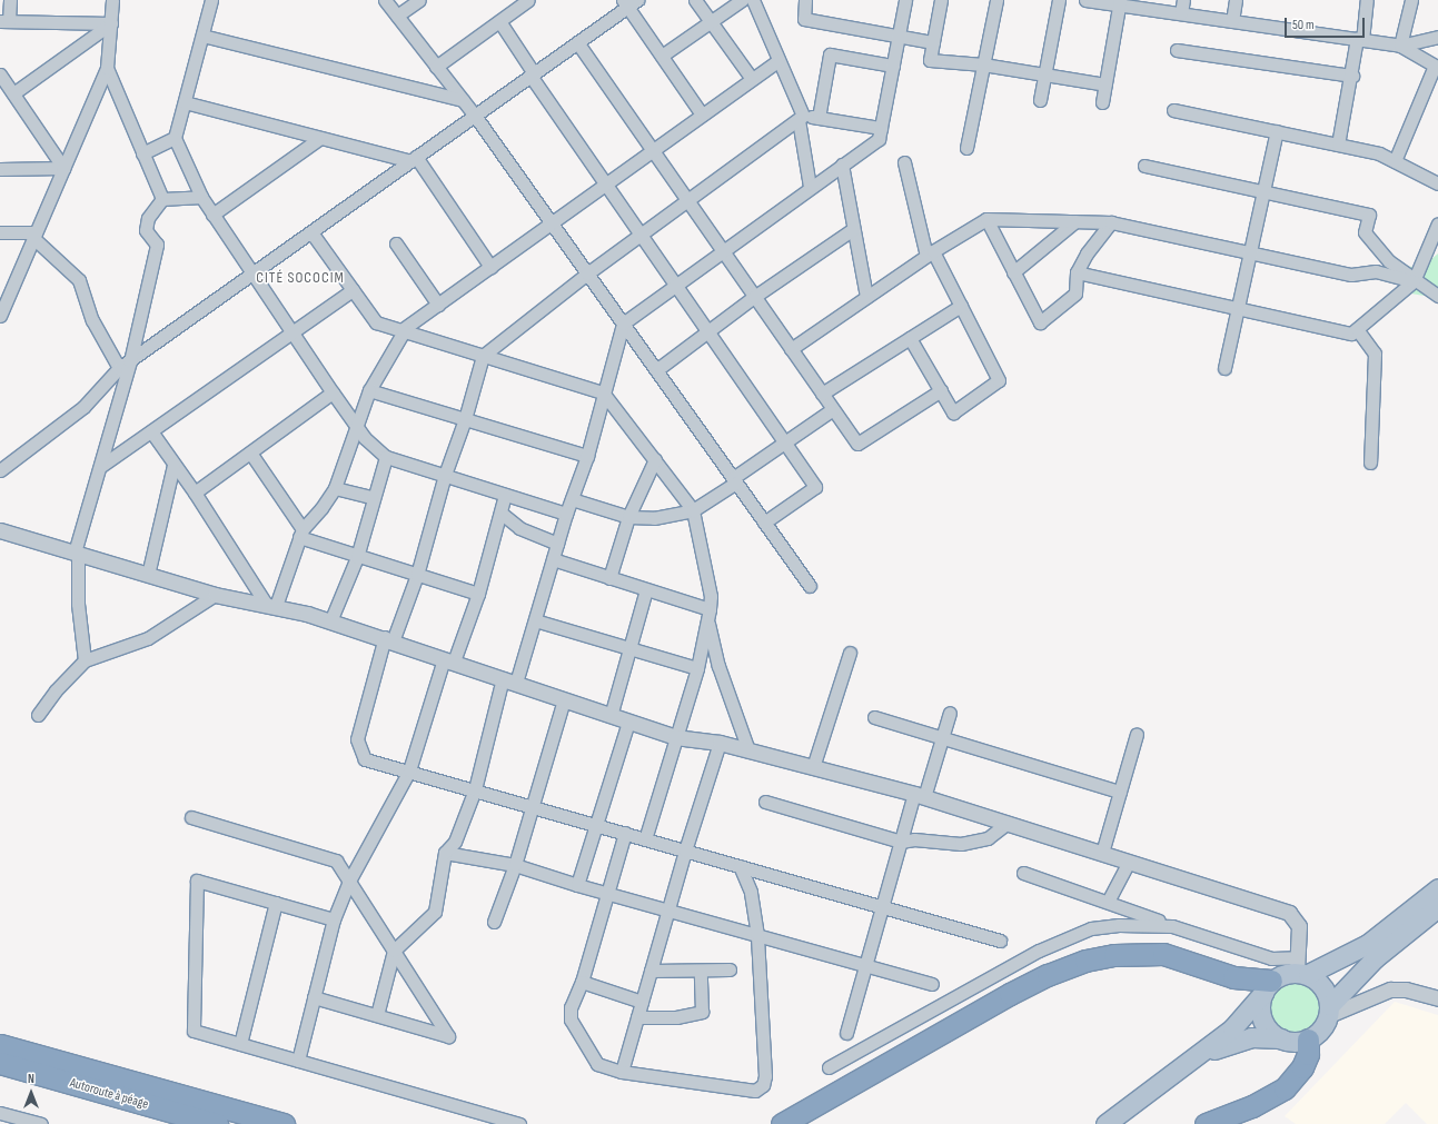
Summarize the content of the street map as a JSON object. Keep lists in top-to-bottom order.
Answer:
{
  "streets": {
    "highway": ["Autoroute à péage"]
  },
  "districts": ["CITÉ SOCOCIM"],
  "scale_bar": "50 m",
  "north": "top"
}
